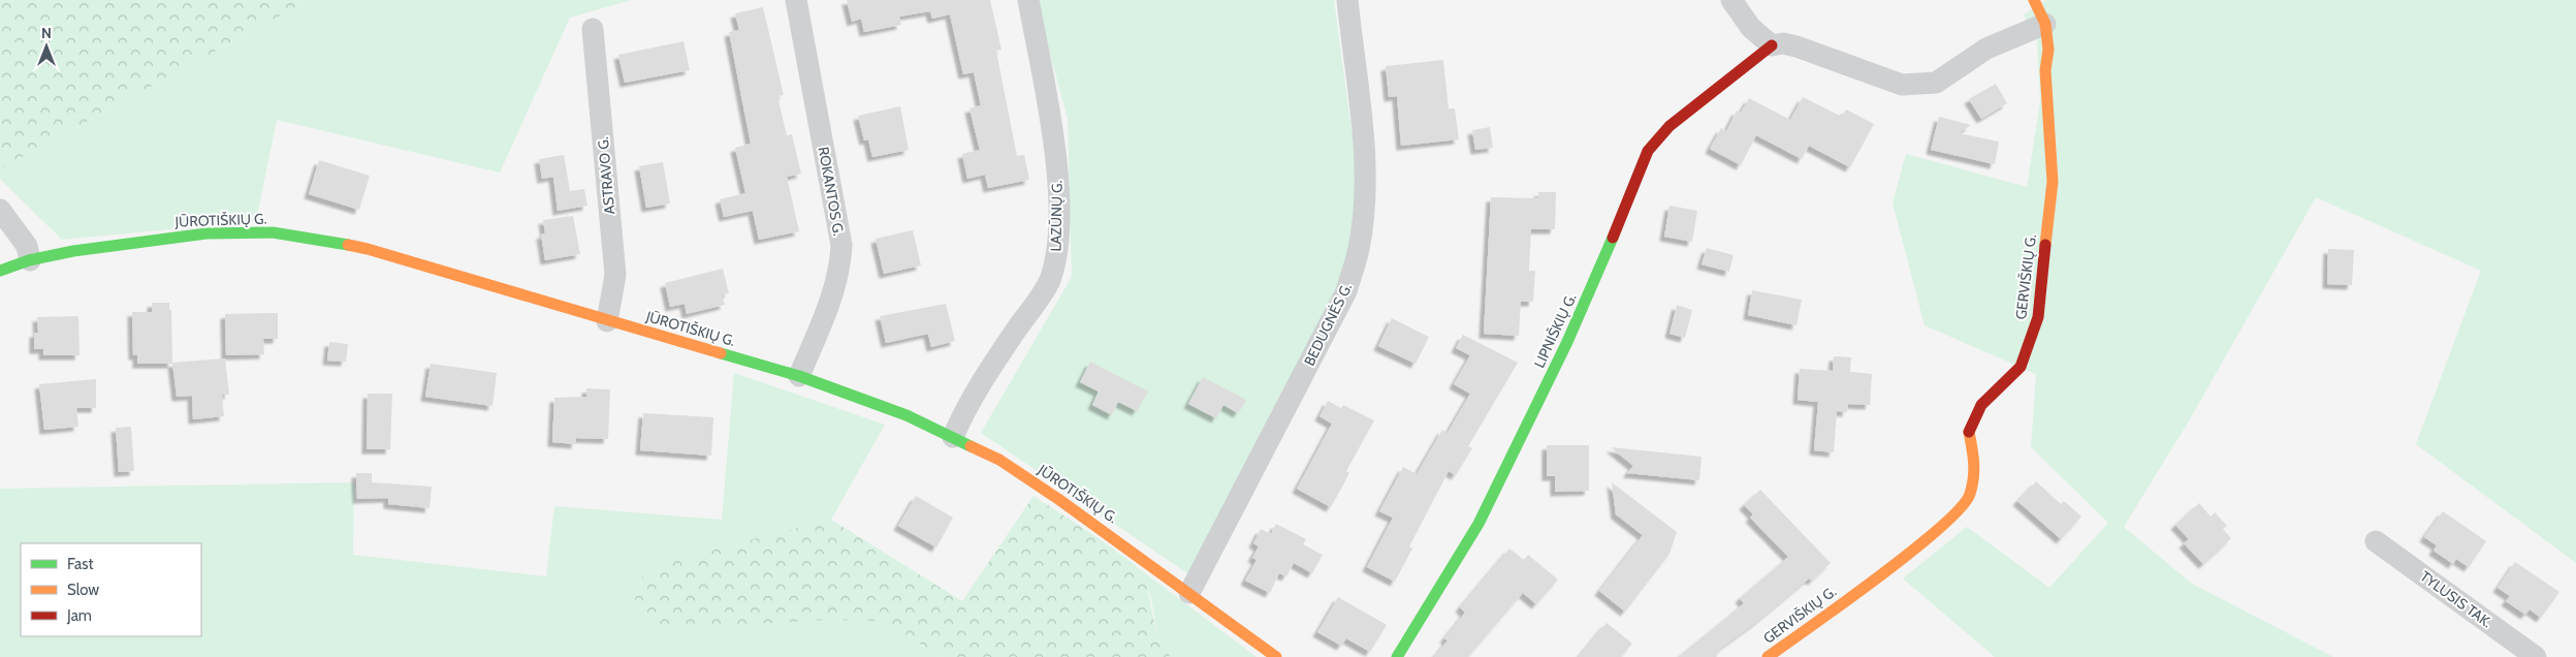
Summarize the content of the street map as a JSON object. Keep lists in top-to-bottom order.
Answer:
{
  "streets": {
    "street": [
      "ASTRAVO G.",
      "ROKANTOS G.",
      "LAZŪNŲ G.",
      "JŪROTIŠKIŲ G.",
      "GERVIŠKIŲ G.",
      "BEDUGNĖS G.",
      "LIPNIŠKIŲ G.",
      "TYLUSIS TAK."
    ]
  },
  "crossings": [
    ["ASTRAVO G.", "JŪROTIŠKIŲ G."],
    ["ROKANTOS G.", "JŪROTIŠKIŲ G."],
    ["LAZŪNŲ G.", "JŪROTIŠKIŲ G."],
    ["JŪROTIŠKIŲ G.", "BEDUGNĖS G."]
  ],
  "legend": ["Fast", "Slow", "Jam"],
  "north": "top"
}
